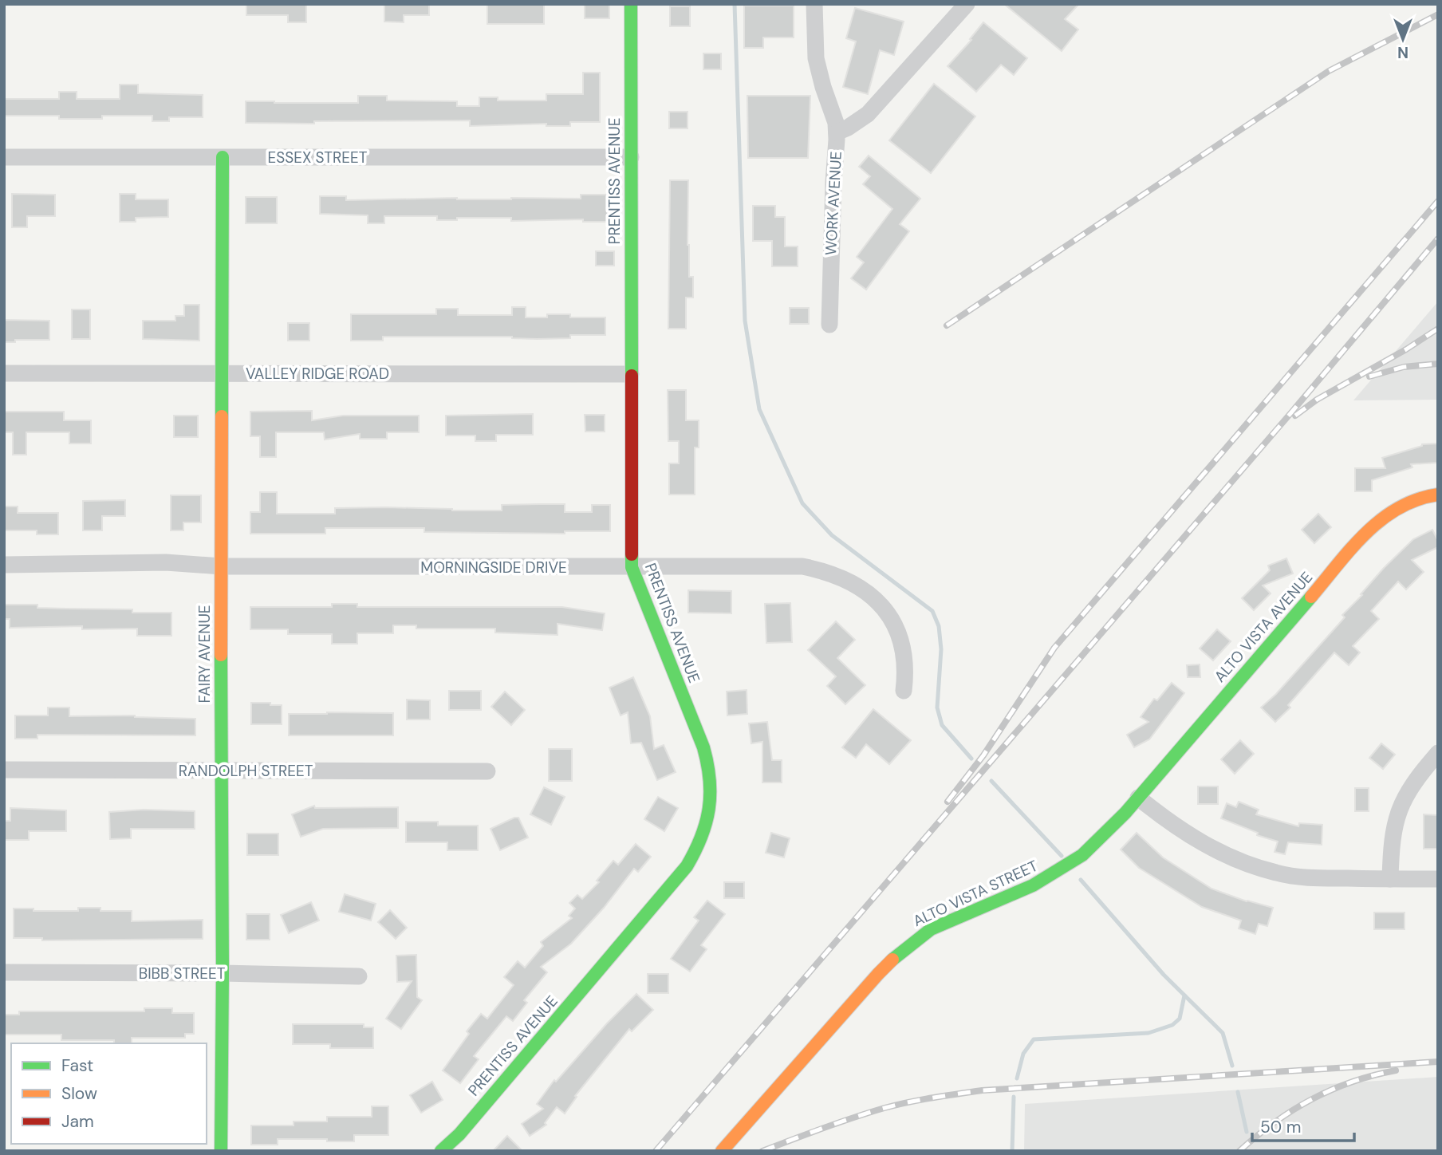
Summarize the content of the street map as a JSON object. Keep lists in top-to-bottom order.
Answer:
{
  "streets": {
    "street": [
      "ESSEX STREET",
      "PRENTISS AVENUE",
      "WORK AVENUE",
      "VALLEY RIDGE ROAD",
      "MORNINGSIDE DRIVE",
      "ALTO VISTA AVENUE",
      "FAIRY AVENUE",
      "RANDOLPH STREET",
      "ALTO VISTA STREET",
      "BIBB STREET"
    ]
  },
  "crossings": [
    ["ESSEX STREET", "PRENTISS AVENUE"],
    ["ESSEX STREET", "FAIRY AVENUE"],
    ["PRENTISS AVENUE", "VALLEY RIDGE ROAD"],
    ["PRENTISS AVENUE", "MORNINGSIDE DRIVE"],
    ["VALLEY RIDGE ROAD", "FAIRY AVENUE"],
    ["MORNINGSIDE DRIVE", "FAIRY AVENUE"],
    ["ALTO VISTA AVENUE", "ALTO VISTA STREET"],
    ["FAIRY AVENUE", "RANDOLPH STREET"],
    ["FAIRY AVENUE", "BIBB STREET"]
  ],
  "legend": ["Fast", "Slow", "Jam"],
  "scale_bar": "50 m",
  "north": "bottom"
}
